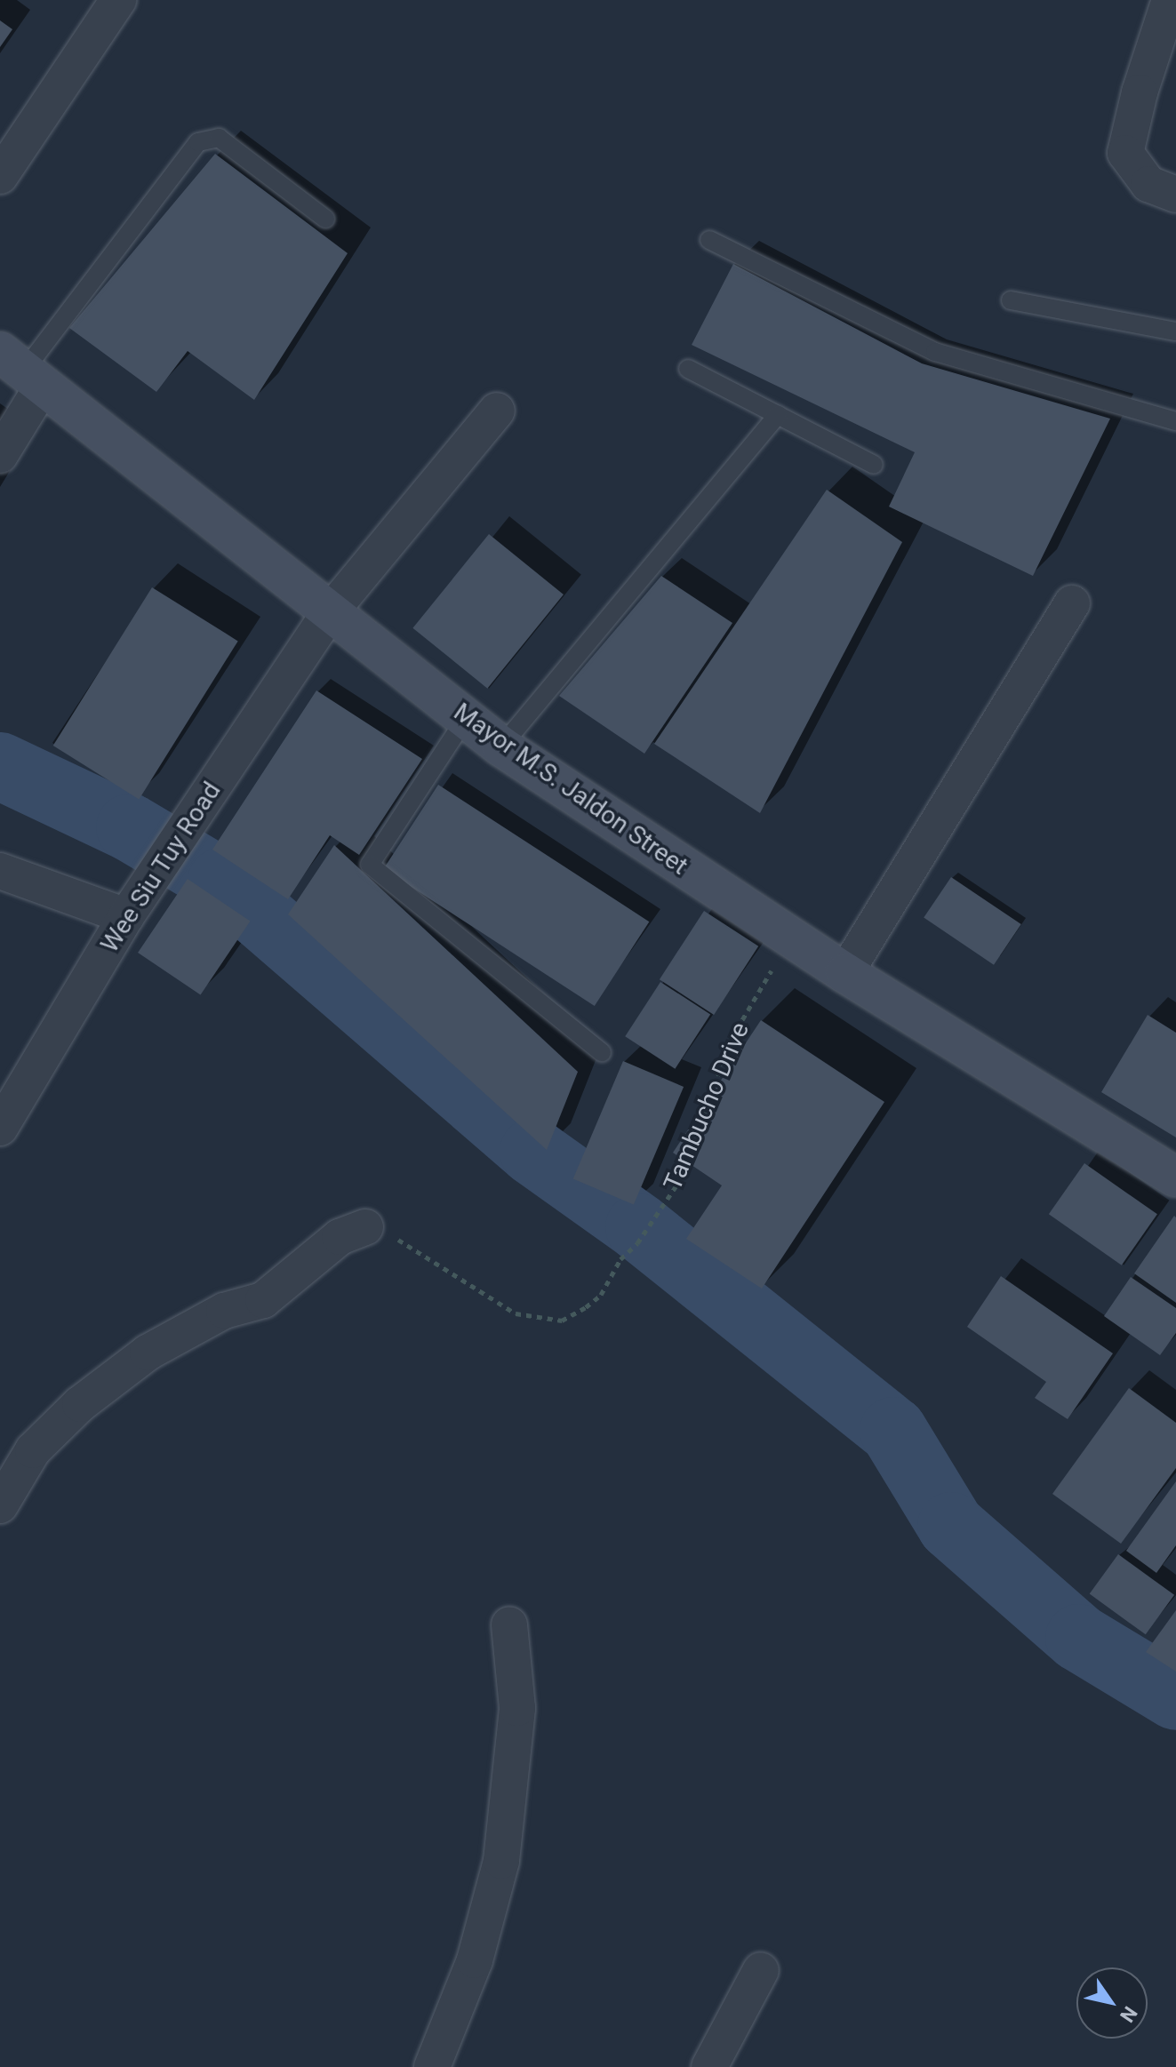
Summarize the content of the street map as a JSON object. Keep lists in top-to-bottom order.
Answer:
{
  "streets": {
    "main road": ["Mayor M.S. Jaldon Street"],
    "street": ["Wee Siu Tuy Road"],
    "path": ["Tambucho Drive"]
  },
  "crossings": [
    ["Mayor M.S. Jaldon Street", "Wee Siu Tuy Road"],
    ["Mayor M.S. Jaldon Street", "Tambucho Drive"]
  ],
  "north": "bottom right"
}
